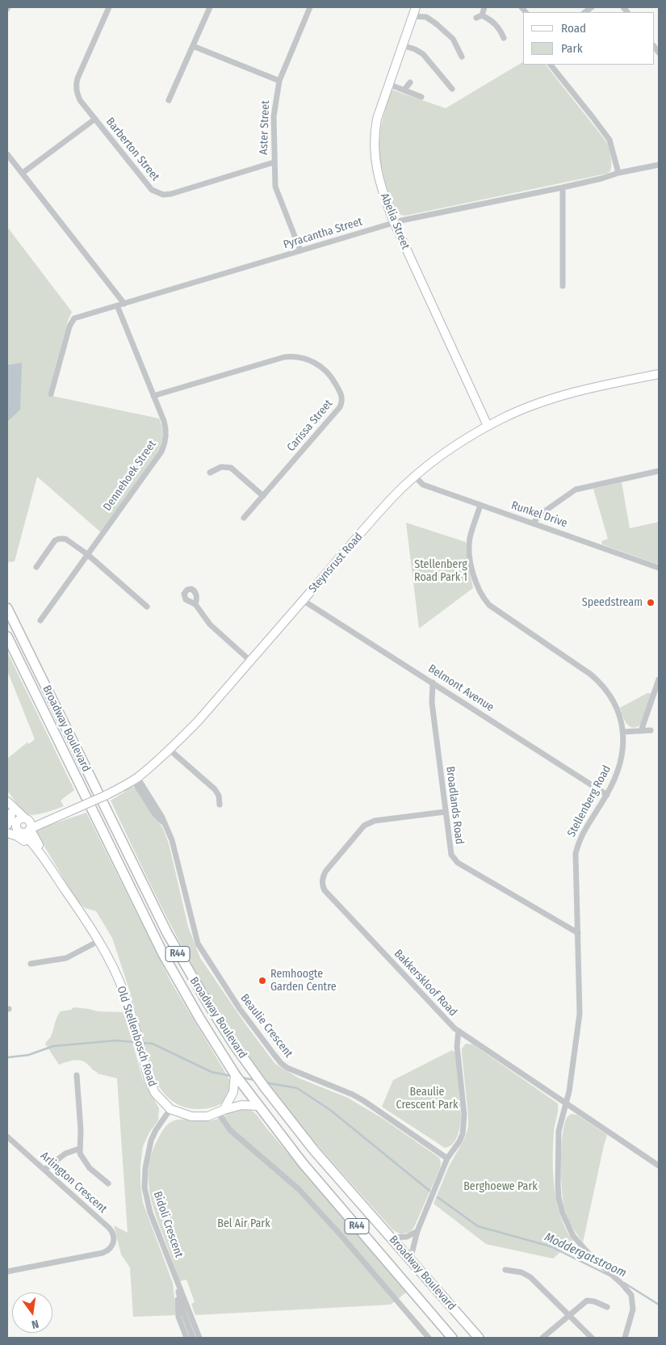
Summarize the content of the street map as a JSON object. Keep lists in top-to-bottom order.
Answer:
{
  "streets": {
    "main road": ["Broadway Boulevard", "R44"],
    "street": [
      "Aster Street",
      "Barberton Street",
      "Abelia Street",
      "Pyracantha Street",
      "Carissa Street",
      "Dennehoek Street",
      "Runkel Drive",
      "Steynsrust Road",
      "Belmont Avenue",
      "Stellenberg Road",
      "Broadlands Road",
      "Bakkerskloof Road",
      "Beaulie Crescent",
      "Old Stellenbosch Road",
      "Arlington Crescent",
      "Bidoli Crescent"
    ]
  },
  "crossings": [
    ["Aster Street", "Barberton Street"],
    ["Aster Street", "Pyracantha Street"],
    ["Abelia Street", "Pyracantha Street"],
    ["Abelia Street", "Steynsrust Road"],
    ["Pyracantha Street", "Dennehoek Street"],
    ["Carissa Street", "Dennehoek Street"],
    ["Runkel Drive", "Steynsrust Road"],
    ["Runkel Drive", "Stellenberg Road"],
    ["Steynsrust Road", "Belmont Avenue"],
    ["Steynsrust Road", "Beaulie Crescent"],
    ["Steynsrust Road", "Old Stellenbosch Road"],
    ["Belmont Avenue", "Stellenberg Road"],
    ["Belmont Avenue", "Broadlands Road"],
    ["Broadway Boulevard", "Old Stellenbosch Road"],
    ["Stellenberg Road", "Broadlands Road"],
    ["Stellenberg Road", "Bakkerskloof Road"],
    ["Broadlands Road", "Bakkerskloof Road"],
    ["Old Stellenbosch Road", "Bidoli Crescent"]
  ],
  "water": ["Moddergatstroom"],
  "parks": [
    "Stellenberg Road Park 1",
    "Beaulie Crescent Park",
    "Berghoewe Park",
    "Bel Air Park"
  ],
  "places": ["Speedstream", "Remhoogte Garden Centre"],
  "legend": ["Road", "Park"],
  "north": "bottom"
}
